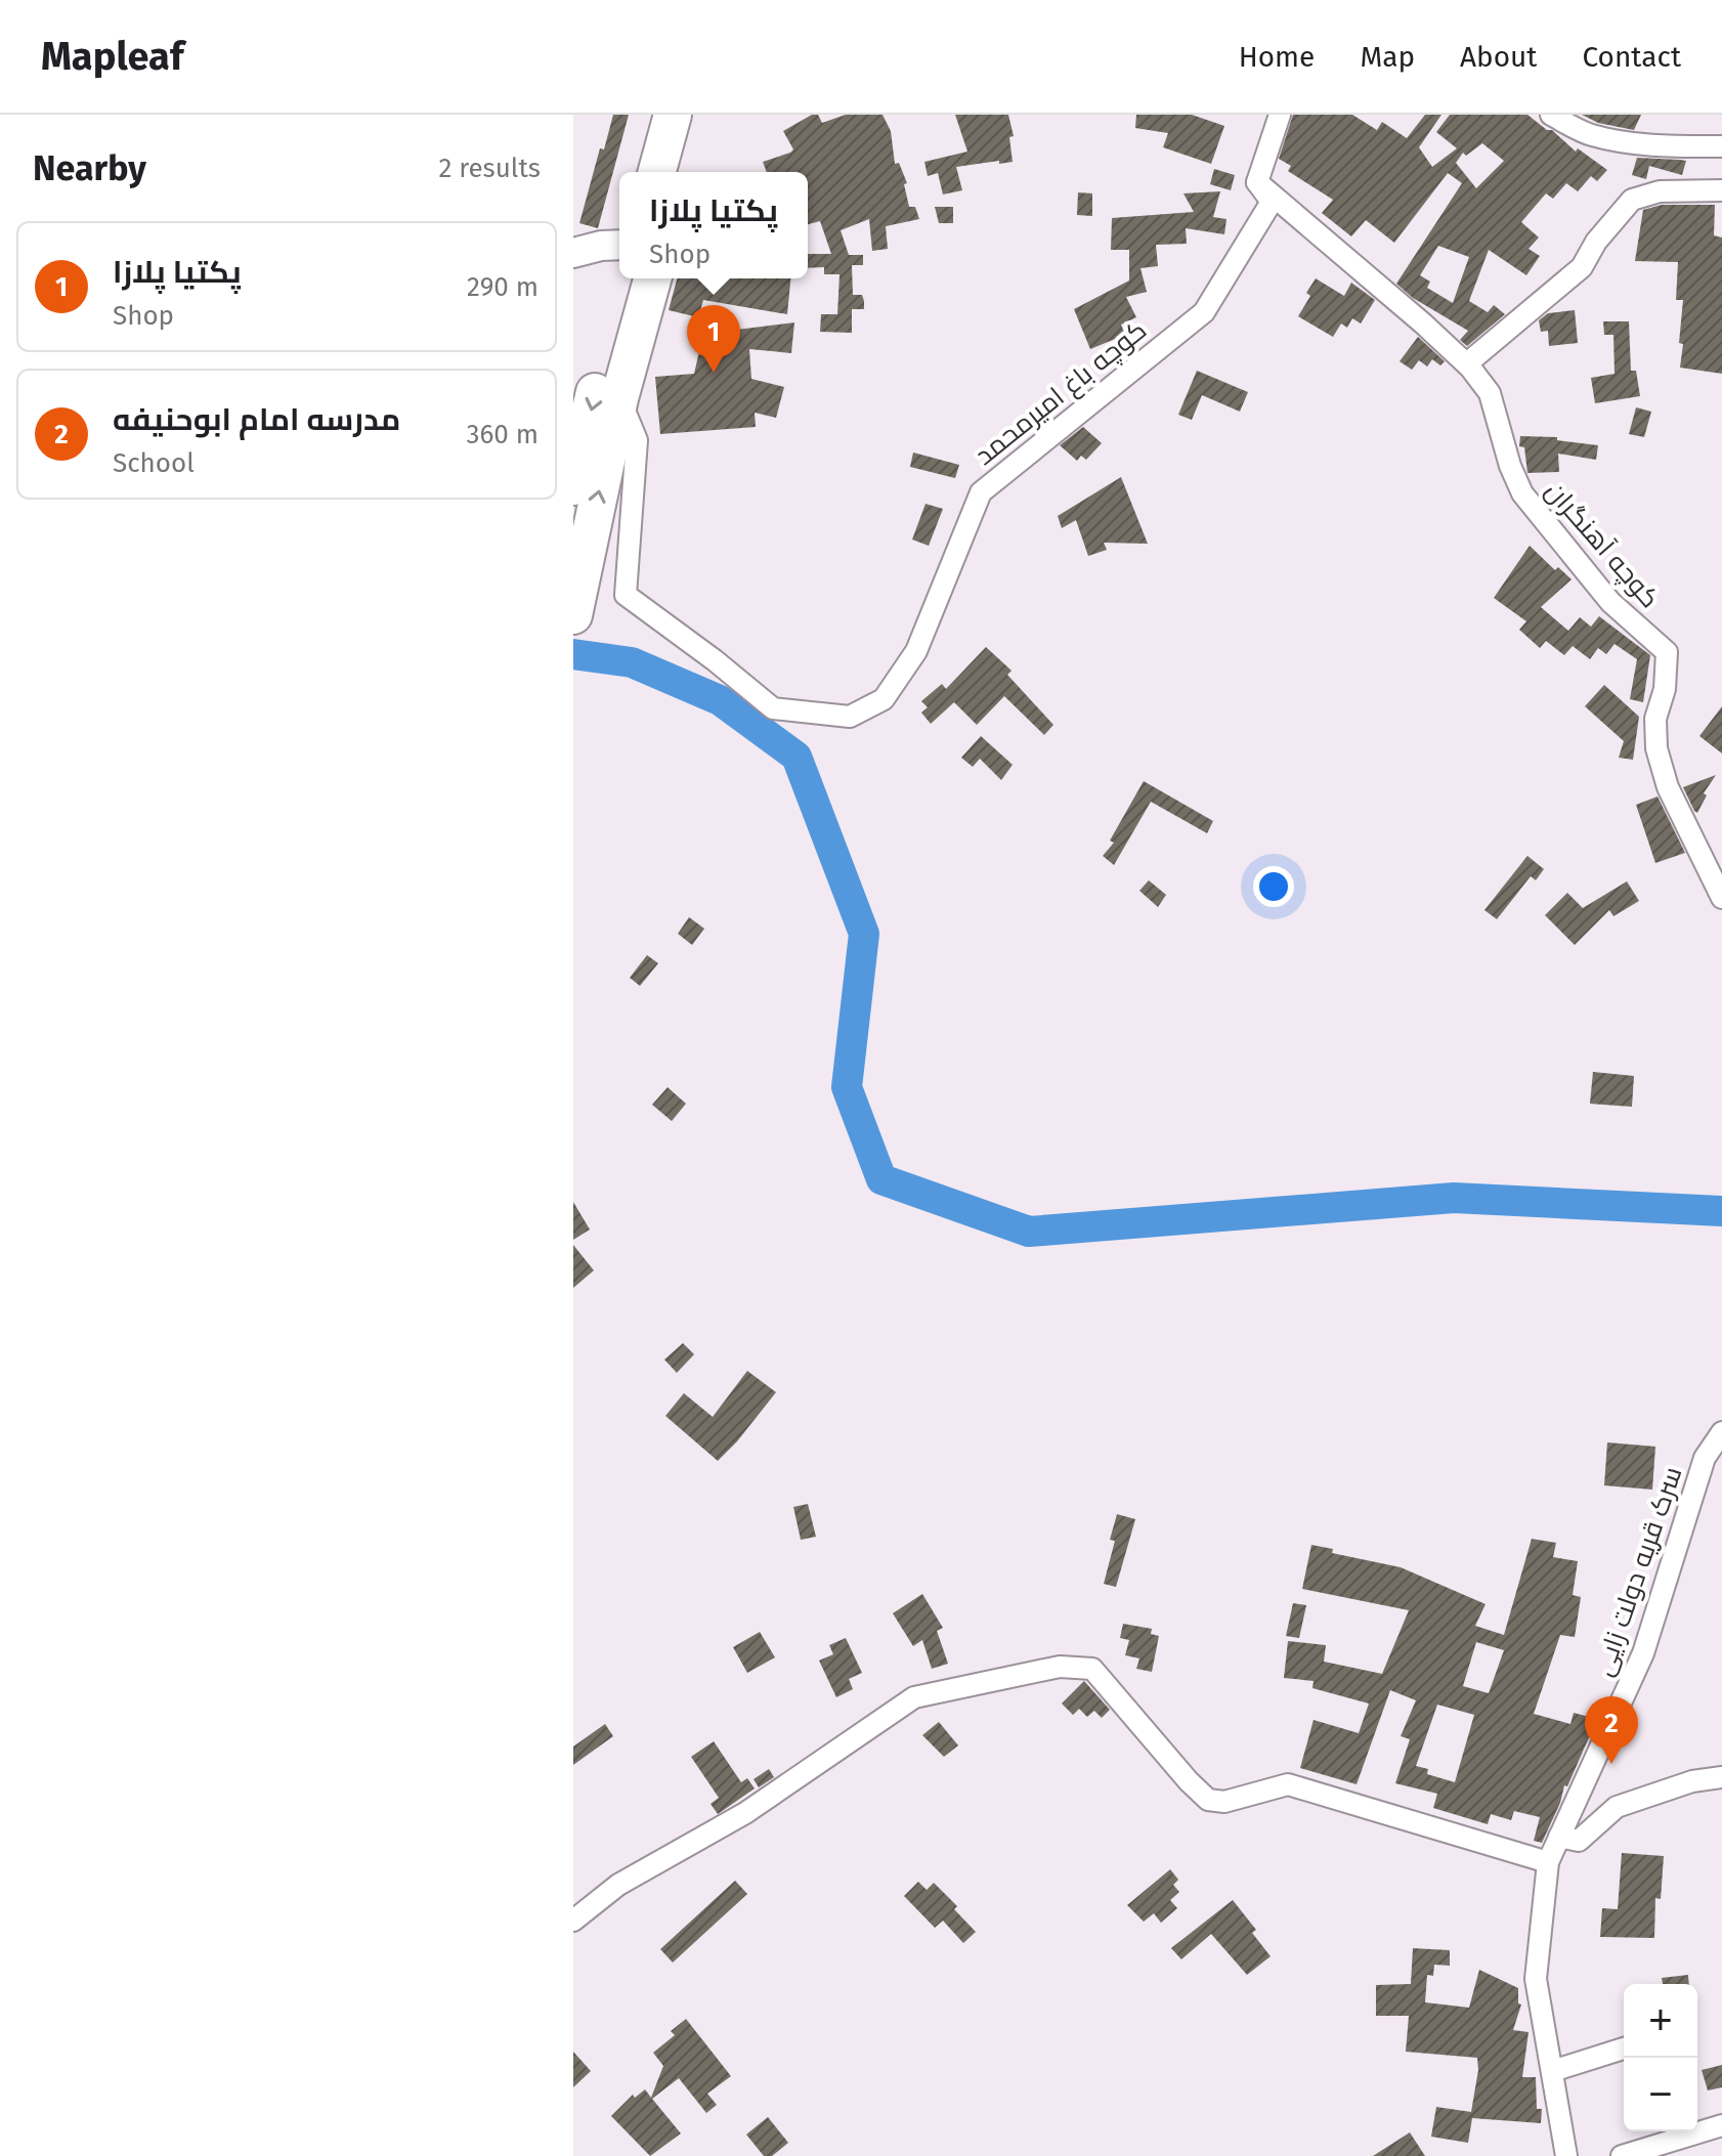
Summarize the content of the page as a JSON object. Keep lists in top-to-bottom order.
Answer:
{
  "streets": {
    "street": ["کوچه باغ امیرمحمد", "کوچه آهنگران", "سرک قریه دولت زایی"]
  },
  "crossings": [
    ["کوچه باغ امیرمحمد", "کوچه آهنگران"]
  ],
  "page": {
    "header": "Mapleaf",
    "nav": [
      "Home",
      "Map",
      "About",
      "Contact"
    ],
    "heading": ["Nearby", "2 results"],
    "popup": ["پکتیا پلازا", "Shop"],
    "list": [
      {
        "mark": "1",
        "name": "پکتیا پلازا",
        "note": "Shop",
        "value": "290 m"
      },
      {
        "mark": "2",
        "name": "مدرسه امام ابوحنیفه",
        "note": "School",
        "value": "360 m"
      }
    ],
    "pins": ["1", "2"],
    "map_buttons": ["+", "−"]
  }
}
